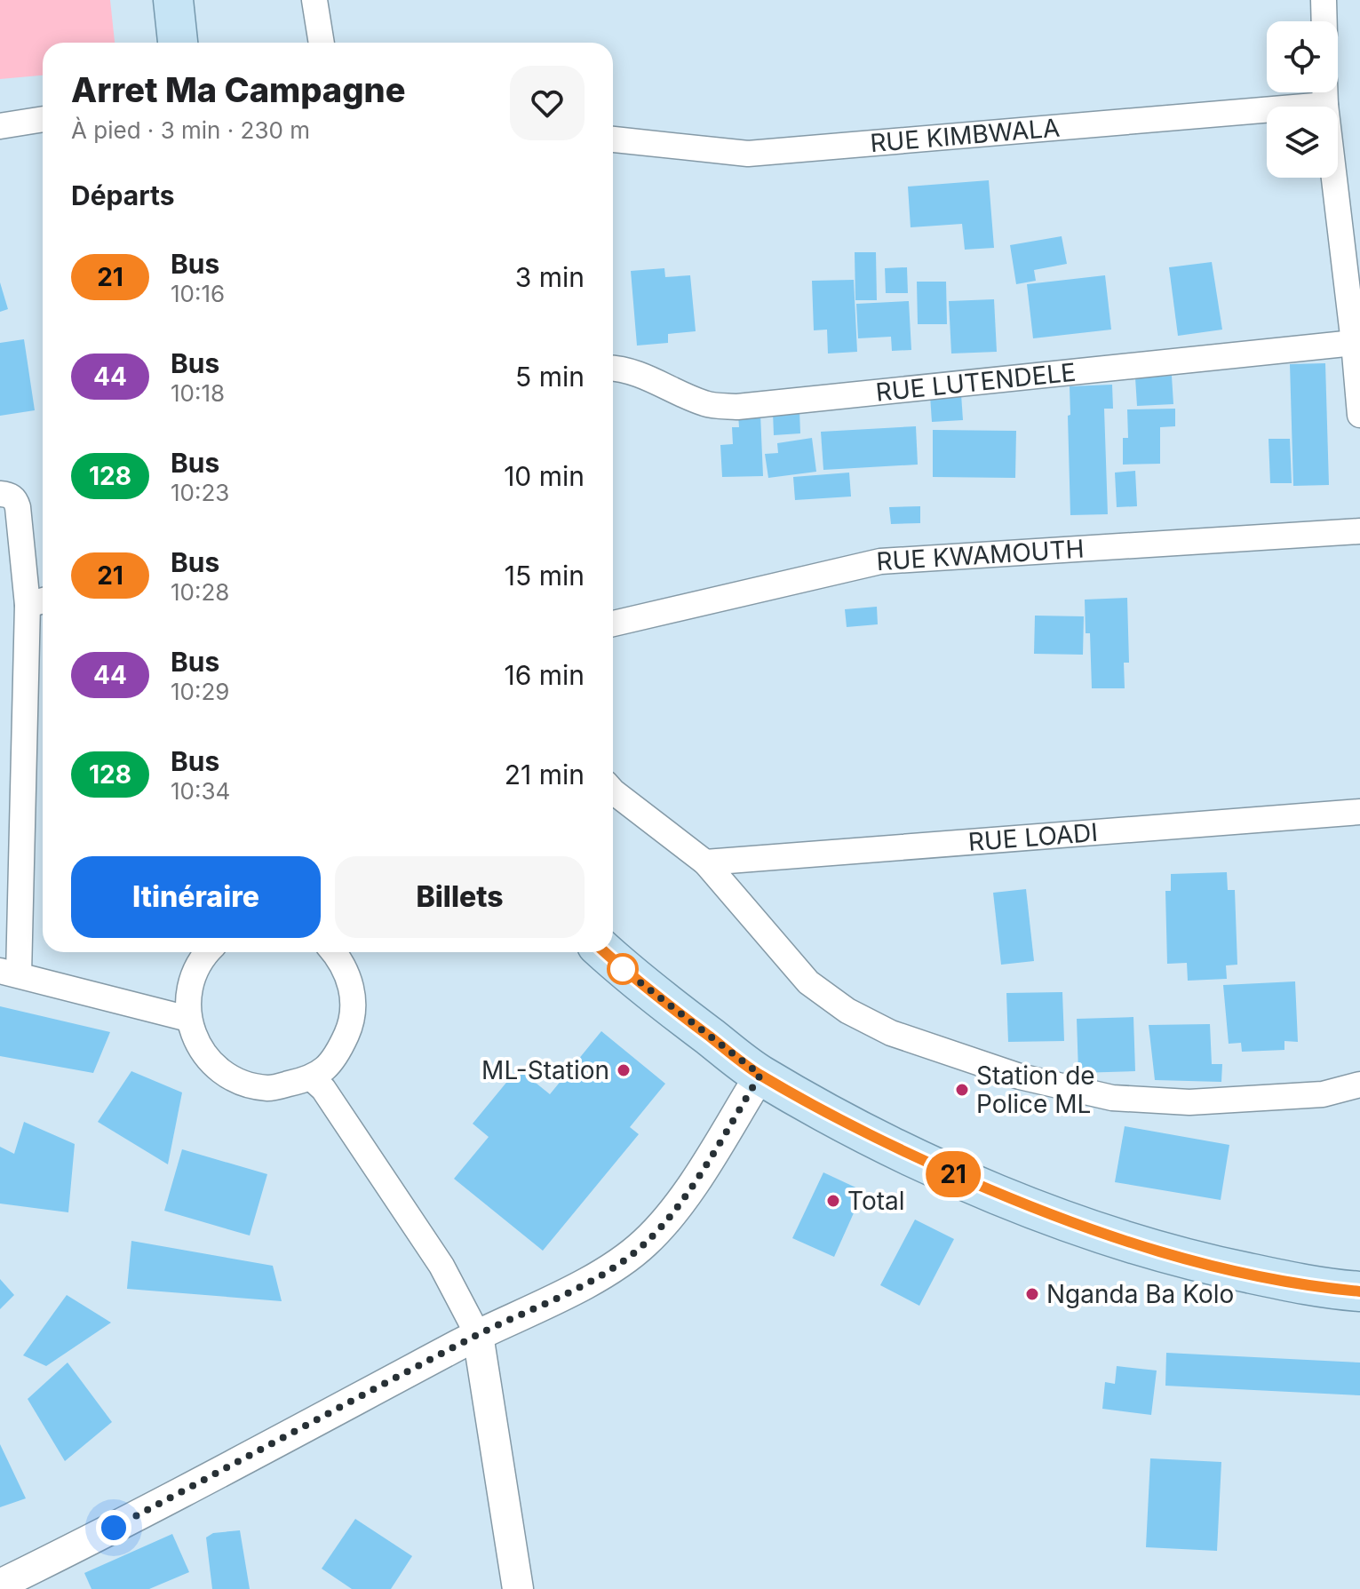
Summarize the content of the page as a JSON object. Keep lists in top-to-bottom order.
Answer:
{
  "streets": {
    "street": [
      "RUE KIMBWALA",
      "RUE LUTENDELE",
      "RUE KWAMOUTH",
      "RUE LOADI"
    ]
  },
  "places": [
    "ML-Station",
    "Station de Police ML",
    "Total",
    "Nganda Ba Kolo"
  ],
  "lines": ["bus line 21"],
  "page": {
    "on_map": "21",
    "heading": [
      ["Arret Ma Campagne", "À pied · 3 min · 230 m"],
      "Départs"
    ],
    "list": [
      {
        "mark": "21",
        "name": "Bus",
        "note": "10:16",
        "value": "3 min"
      },
      {
        "mark": "44",
        "name": "Bus",
        "note": "10:18",
        "value": "5 min"
      },
      {
        "mark": "128",
        "name": "Bus",
        "note": "10:23",
        "value": "10 min"
      },
      {
        "mark": "21",
        "name": "Bus",
        "note": "10:28",
        "value": "15 min"
      },
      {
        "mark": "44",
        "name": "Bus",
        "note": "10:29",
        "value": "16 min"
      },
      {
        "mark": "128",
        "name": "Bus",
        "note": "10:34",
        "value": "21 min"
      }
    ],
    "buttons": ["Itinéraire", "Billets"]
  }
}
